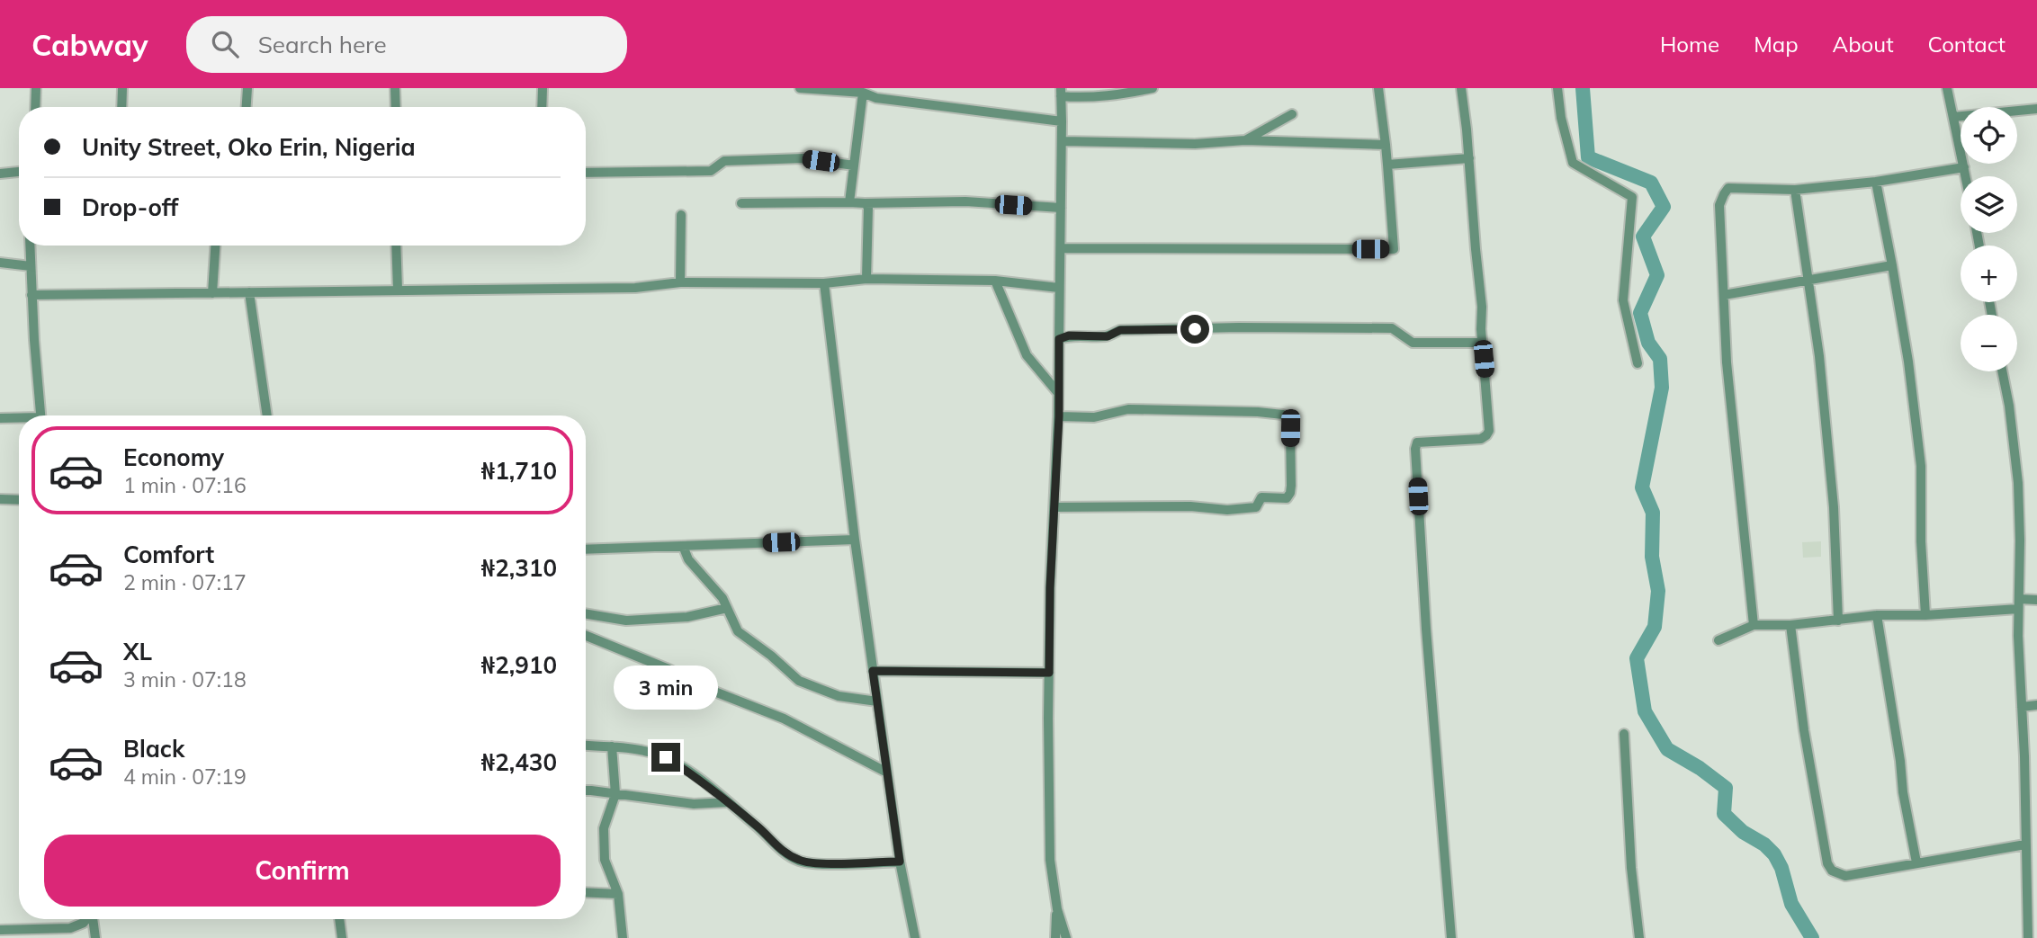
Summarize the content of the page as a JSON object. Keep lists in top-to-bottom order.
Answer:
{
  "page": {
    "header": "Cabway",
    "search": "Search here",
    "nav": [
      "Home",
      "Map",
      "About",
      "Contact"
    ],
    "map_buttons": ["+", "−"],
    "banner": ["Unity Street, Oko Erin, Nigeria", "Drop-off"],
    "list": [
      {
        "name": "Economy",
        "note": "1 min · 07:16",
        "value": "₦1,710"
      },
      {
        "name": "Comfort",
        "note": "2 min · 07:17",
        "value": "₦2,310"
      },
      {
        "name": "XL",
        "note": "3 min · 07:18",
        "value": "₦2,910"
      },
      {
        "name": "Black",
        "note": "4 min · 07:19",
        "value": "₦2,430"
      }
    ],
    "bubble": "3 min",
    "buttons": "Confirm"
  }
}
